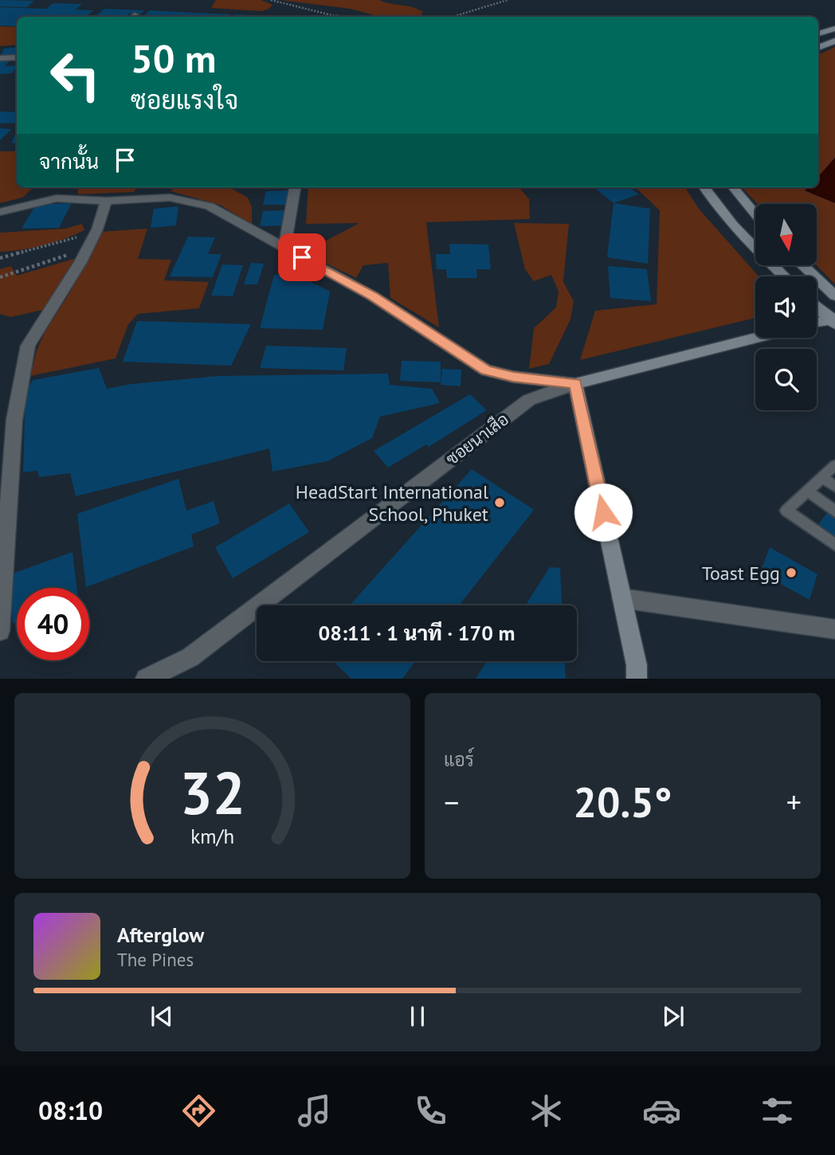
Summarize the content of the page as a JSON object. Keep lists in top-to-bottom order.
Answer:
{
  "streets": {
    "street": ["ซอยนาเสือ"]
  },
  "places": ["HeadStart International School, Phuket", "Toast Egg"],
  "north": "bottom",
  "page": {
    "turn": ["50 m", "ซอยแรงใจ"],
    "then": "จากนั้น",
    "limit": "40",
    "trip": "08:11 · 1 นาที · 170 m",
    "tile": "แอร์",
    "heat": ["−", "20.5°", "+"],
    "song": ["Afterglow", "The Pines"],
    "tabs": "08:10",
    "gauge": ["32", "km/h"]
  }
}
